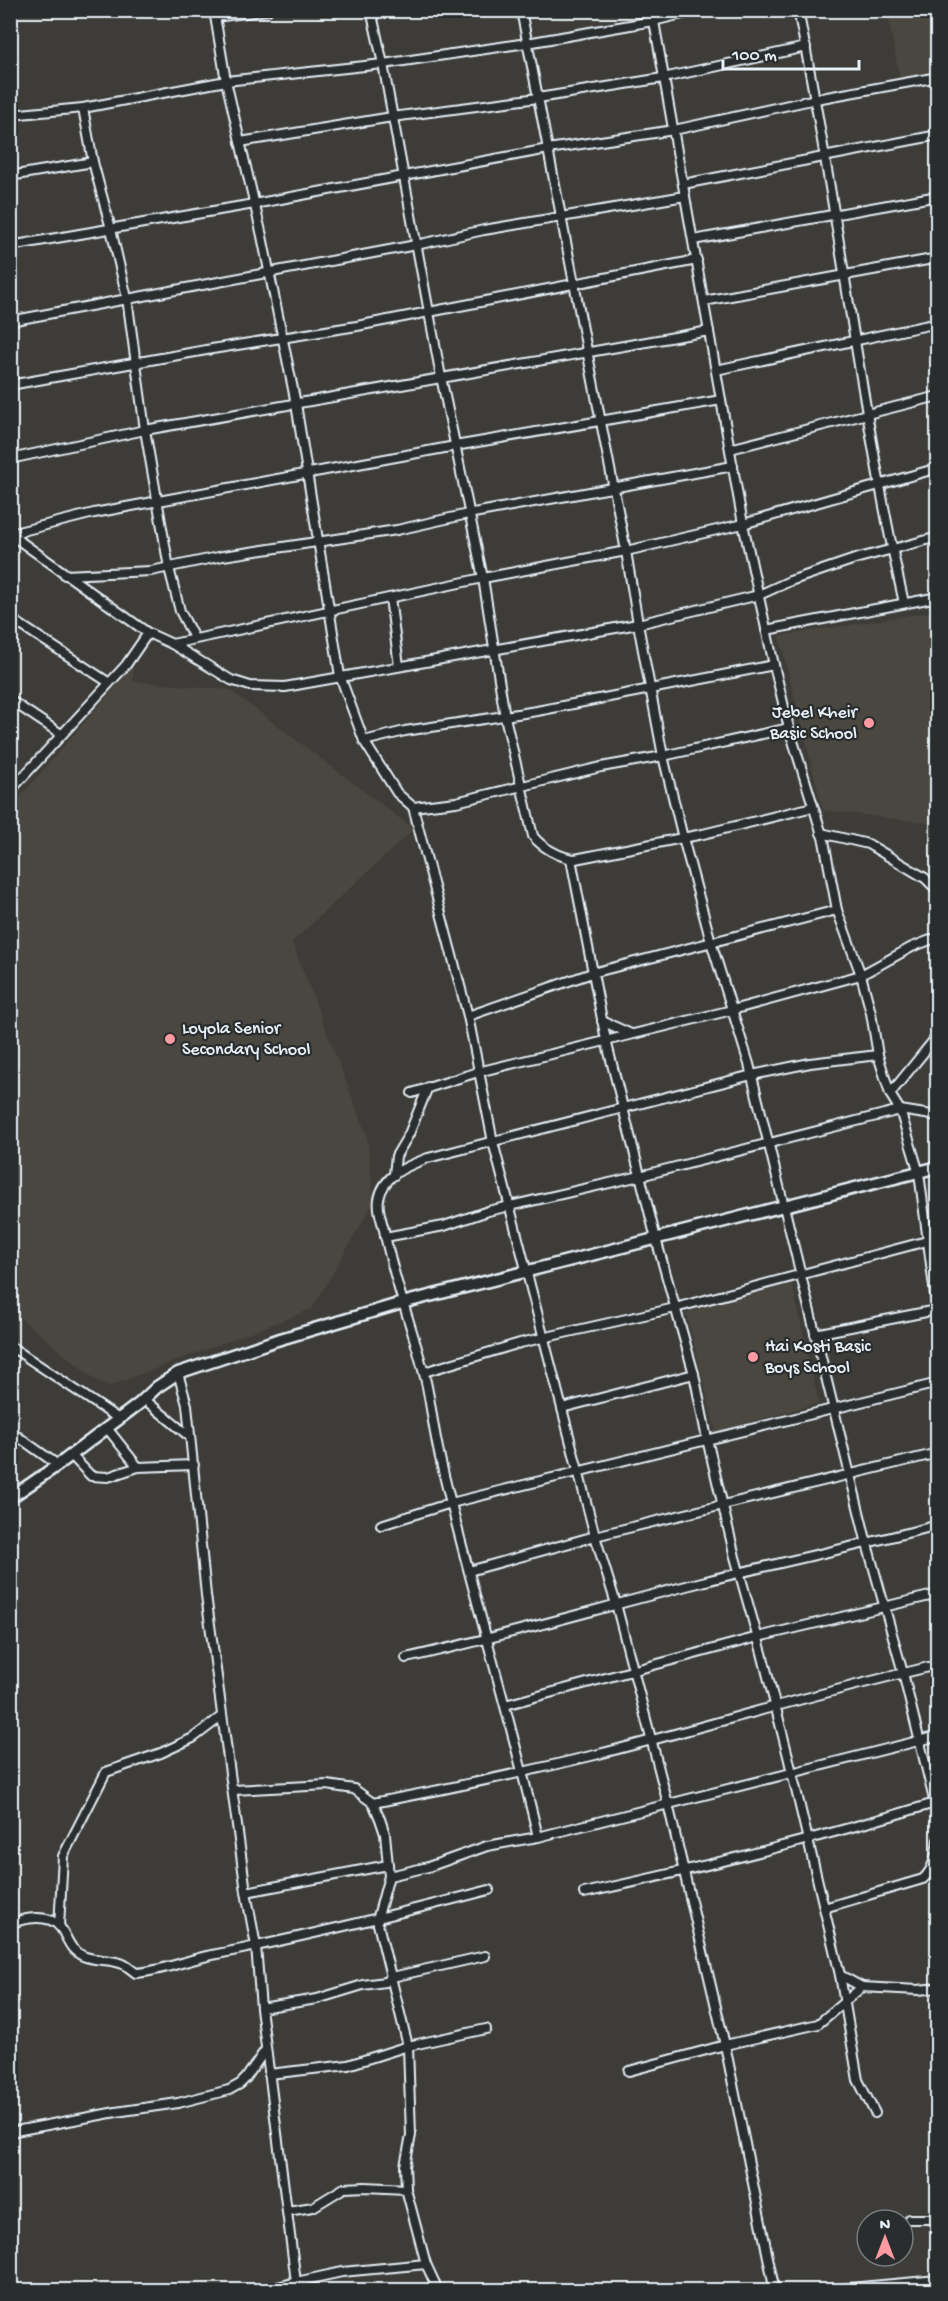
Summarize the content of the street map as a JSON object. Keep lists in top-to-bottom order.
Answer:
{
  "places": ["Jebel Kheir Basic School", "Loyola Senior Secondary School", "Hai Kosti Basic Boys School"],
  "scale_bar": "100 m",
  "north": "top"
}
